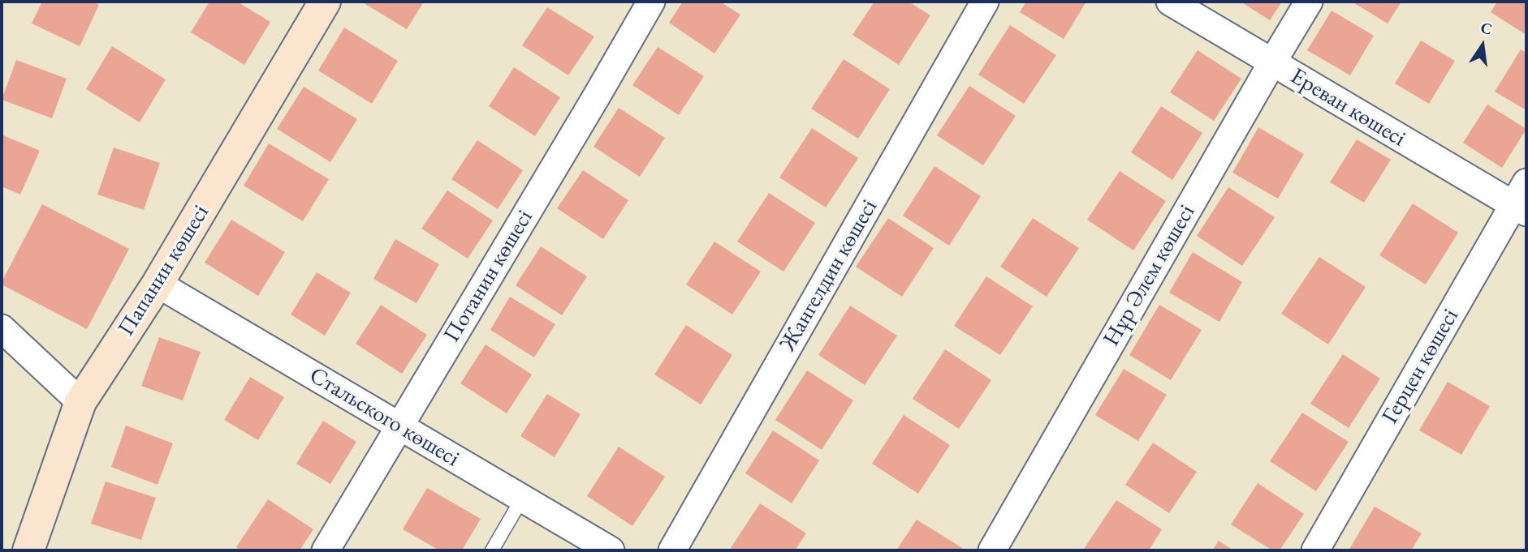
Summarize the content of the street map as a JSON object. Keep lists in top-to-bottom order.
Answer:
{
  "streets": {
    "main road": ["Папанин көшесі"],
    "street": [
      "Ереван көшесі",
      "Жангелдин көшесі",
      "Нұр Әлем көшесі",
      "Потанин көшесі",
      "Герцен көшесі",
      "Стальского көшесі"
    ]
  },
  "crossings": [
    ["Ереван көшесі", "Нұр Әлем көшесі"],
    ["Ереван көшесі", "Герцен көшесі"],
    ["Папанин көшесі", "Стальского көшесі"],
    ["Потанин көшесі", "Стальского көшесі"]
  ],
  "north": "top"
}
